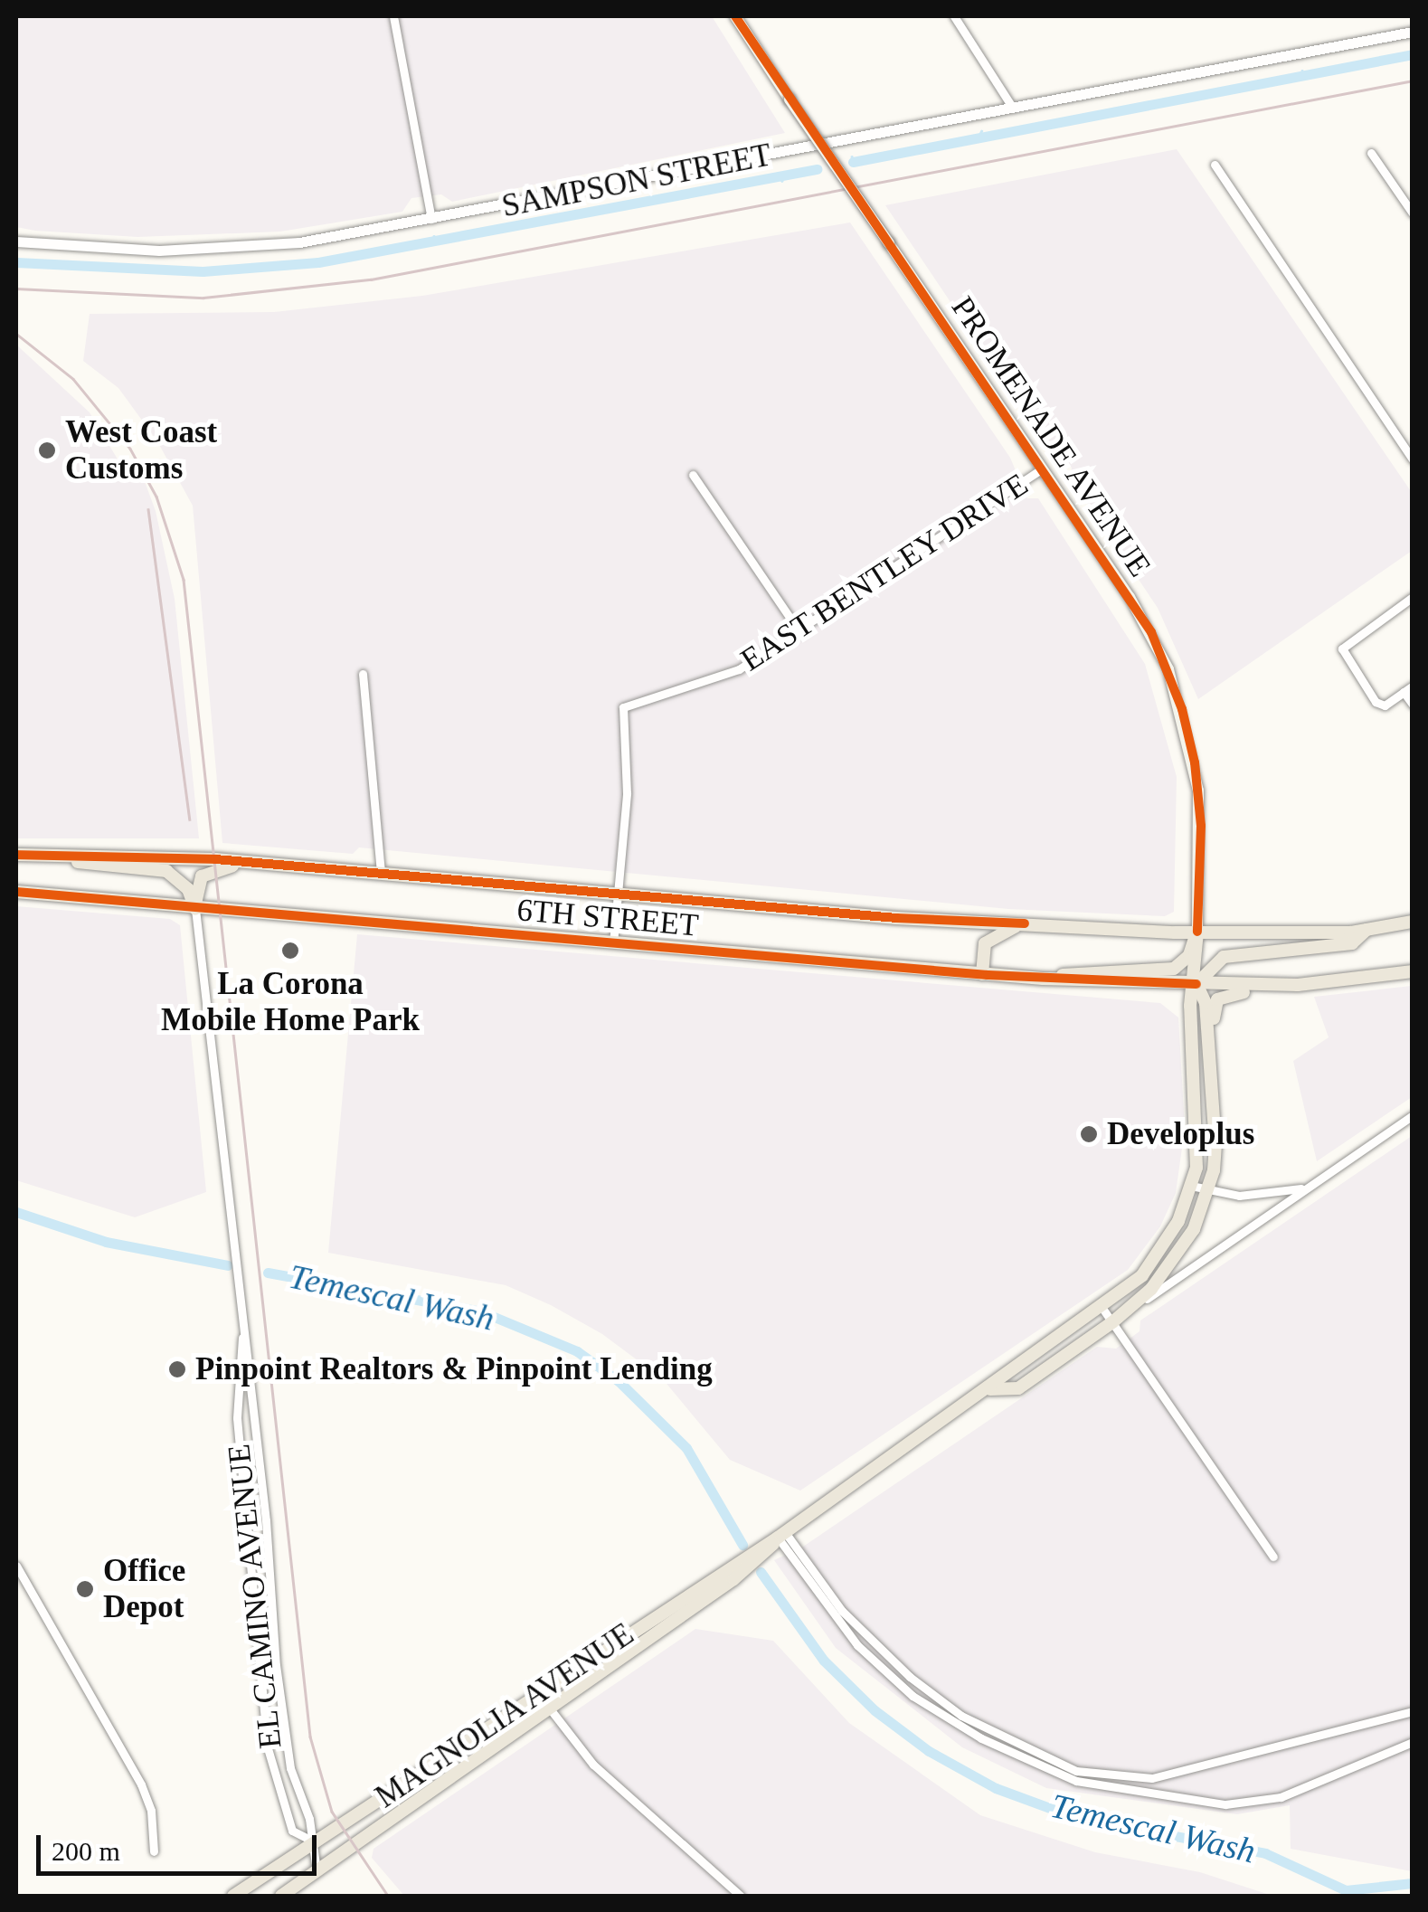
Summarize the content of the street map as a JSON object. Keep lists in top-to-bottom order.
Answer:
{
  "streets": {
    "main road": ["PROMENADE AVENUE", "6TH STREET", "MAGNOLIA AVENUE"],
    "street": ["SAMPSON STREET", "EAST BENTLEY DRIVE", "EL CAMINO AVENUE"]
  },
  "crossings": [
    ["PROMENADE AVENUE", "EAST BENTLEY DRIVE"],
    ["PROMENADE AVENUE", "6TH STREET"],
    ["PROMENADE AVENUE", "MAGNOLIA AVENUE"],
    ["EAST BENTLEY DRIVE", "6TH STREET"],
    ["6TH STREET", "EL CAMINO AVENUE"],
    ["6TH STREET", "MAGNOLIA AVENUE"],
    ["EL CAMINO AVENUE", "MAGNOLIA AVENUE"]
  ],
  "water": ["Temescal Wash"],
  "places": [
    "West Coast Customs",
    "La Corona Mobile Home Park",
    "Developlus",
    "Pinpoint Realtors & Pinpoint Lending",
    "Office Depot"
  ],
  "scale_bar": "200 m"
}
